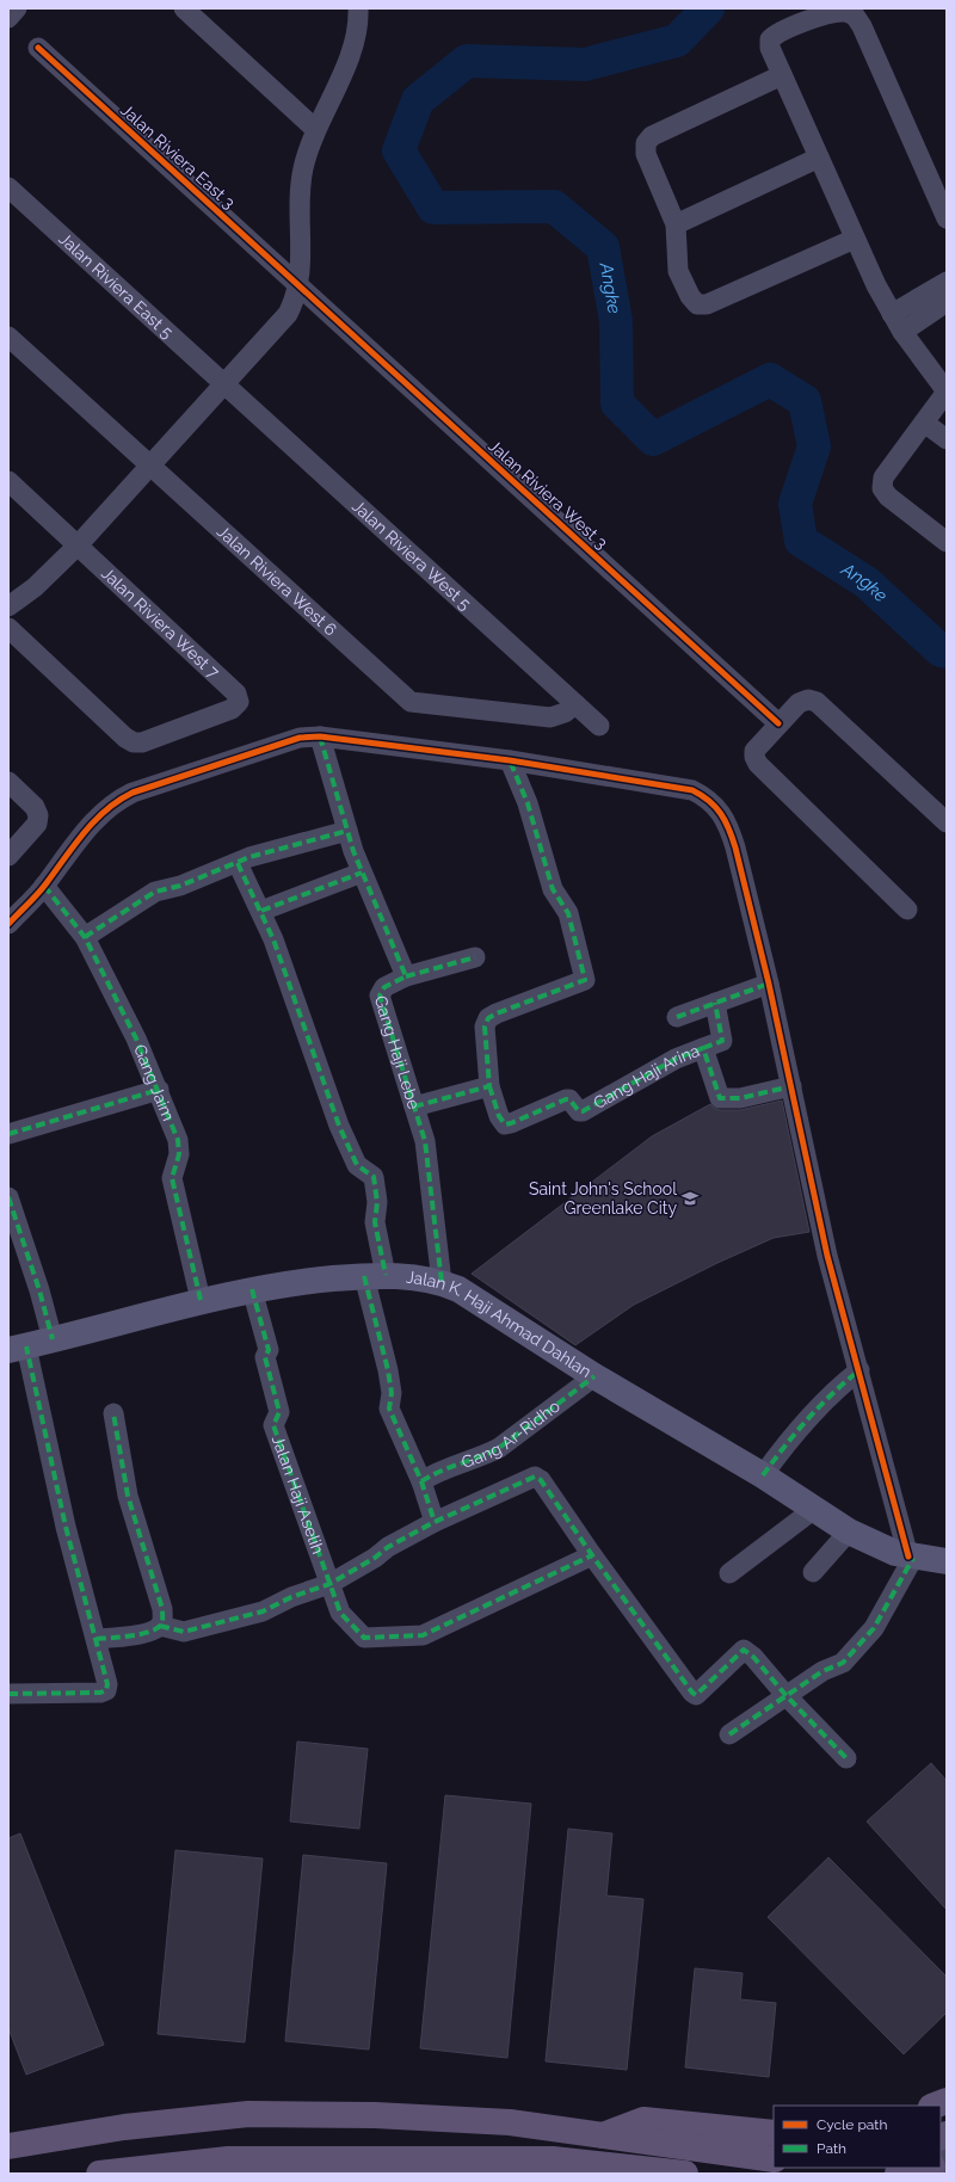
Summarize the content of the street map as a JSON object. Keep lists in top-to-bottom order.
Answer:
{
  "streets": {
    "main road": ["Jalan K. Haji Ahmad Dahlan"],
    "street": [
      "Jalan Riviera East 3",
      "Jalan Riviera East 5",
      "Jalan Riviera West 3",
      "Jalan Riviera West 5",
      "Jalan Riviera West 6",
      "Jalan Riviera West 7",
      "Gang Haji Lebe",
      "Gang Haji Arina",
      "Gang Jaim",
      "Gang Ar-Ridho",
      "Jalan Haji Aselih"
    ]
  },
  "crossings": [
    ["Jalan Riviera East 3", "Jalan Riviera West 3"],
    ["Jalan Riviera East 5", "Jalan Riviera West 5"],
    ["Jalan Riviera West 5", "Jalan Riviera West 6"],
    ["Gang Haji Lebe", "Jalan K. Haji Ahmad Dahlan"],
    ["Gang Jaim", "Jalan K. Haji Ahmad Dahlan"],
    ["Jalan K. Haji Ahmad Dahlan", "Gang Ar-Ridho"],
    ["Jalan K. Haji Ahmad Dahlan", "Jalan Haji Aselih"]
  ],
  "water": ["Angke"],
  "places": {
    "school or university": ["Saint John's School Greenlake City"]
  },
  "legend": ["Cycle path", "Path"]
}
